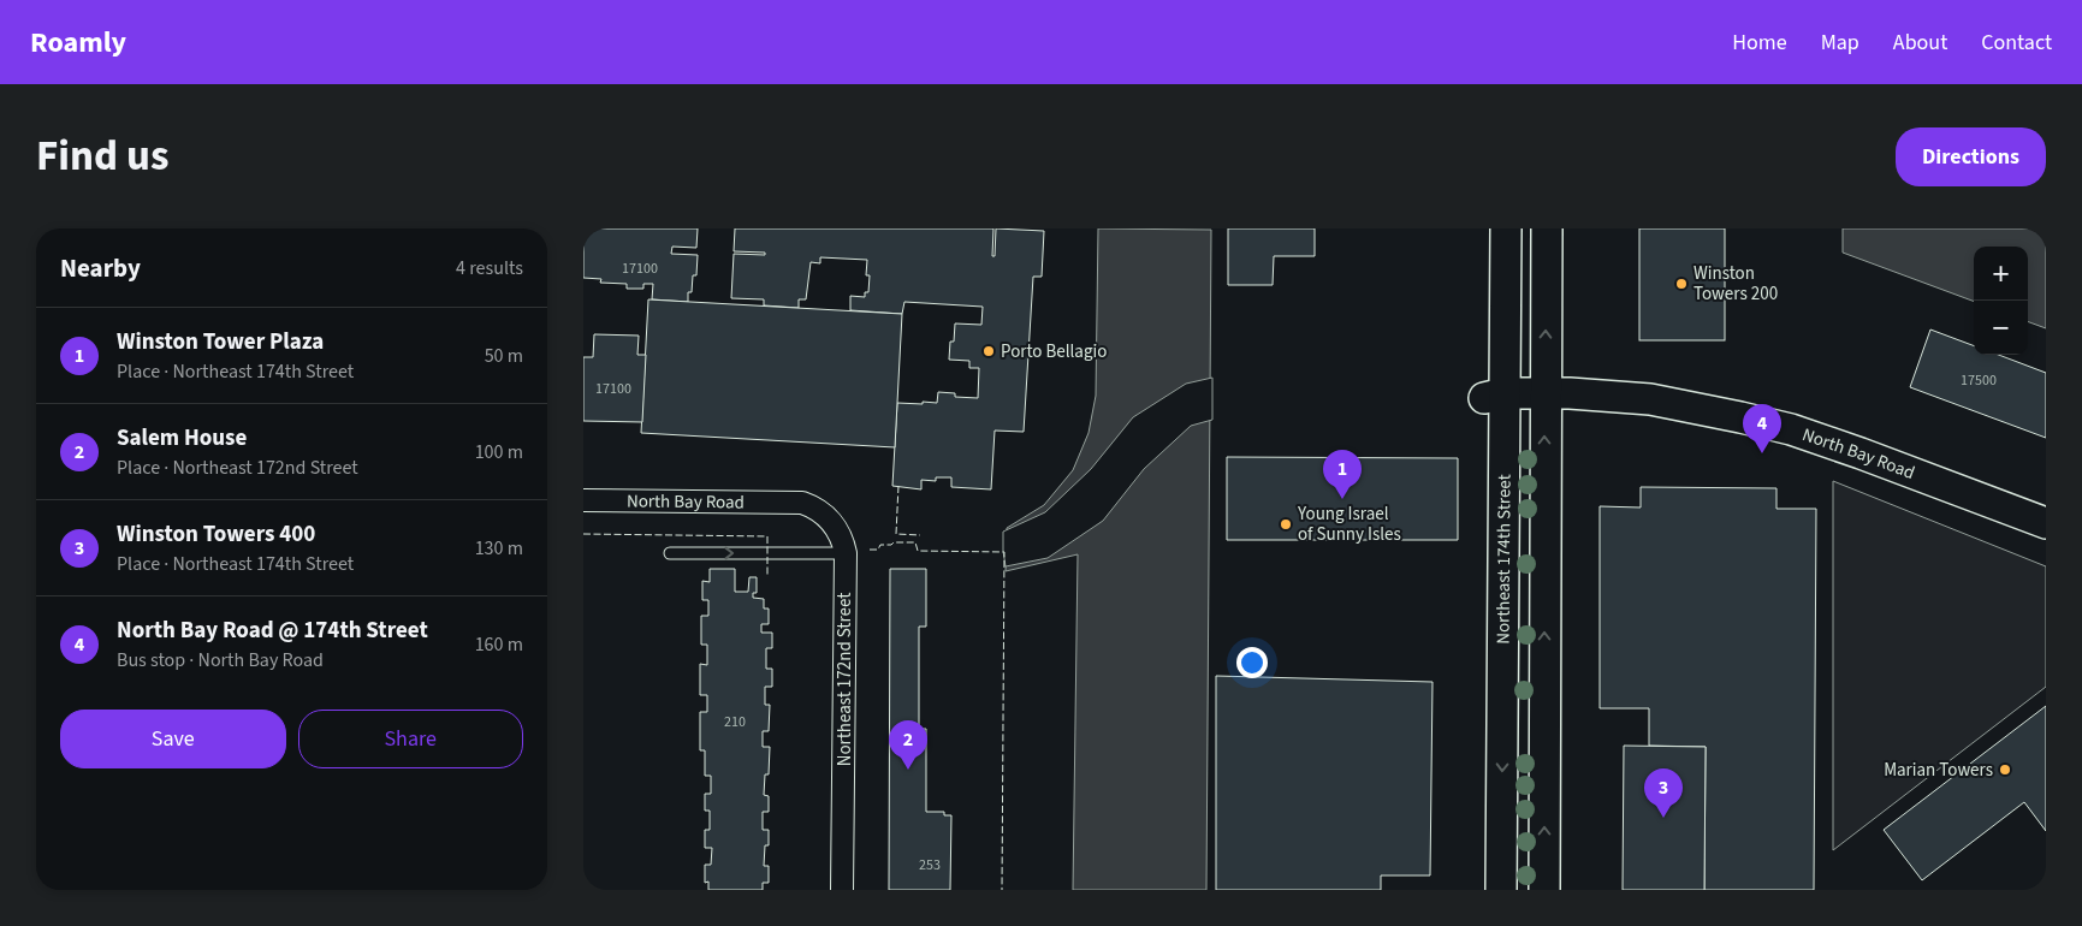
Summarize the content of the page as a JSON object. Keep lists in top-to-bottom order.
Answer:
{
  "streets": {
    "street": ["North Bay Road", "Northeast 174th Street", "Northeast 172nd Street"]
  },
  "crossings": [
    ["North Bay Road", "Northeast 174th Street"],
    ["North Bay Road", "Northeast 172nd Street"]
  ],
  "places": [
    "Winston Towers 200",
    "Porto Bellagio",
    "Young Israel of Sunny Isles",
    "Marian Towers"
  ],
  "house_numbers": [
    "17100",
    "17500",
    "17100",
    "210",
    "253"
  ],
  "page": {
    "header": "Roamly",
    "nav": [
      "Home",
      "Map",
      "About",
      "Contact"
    ],
    "title": "Find us",
    "buttons": [
      "Directions",
      ["Save", "Share"]
    ],
    "heading": ["Nearby", "4 results"],
    "map_buttons": ["+", "−"],
    "list": [
      {
        "mark": "1",
        "name": "Winston Tower Plaza",
        "note": "Place · Northeast 174th Street",
        "value": "50 m"
      },
      {
        "mark": "2",
        "name": "Salem House",
        "note": "Place · Northeast 172nd Street",
        "value": "100 m"
      },
      {
        "mark": "3",
        "name": "Winston Towers 400",
        "note": "Place · Northeast 174th Street",
        "value": "130 m"
      },
      {
        "mark": "4",
        "name": "North Bay Road @ 174th Street",
        "note": "Bus stop · North Bay Road",
        "value": "160 m"
      }
    ],
    "pins": [
      "4",
      "1",
      "2",
      "3"
    ]
  }
}
